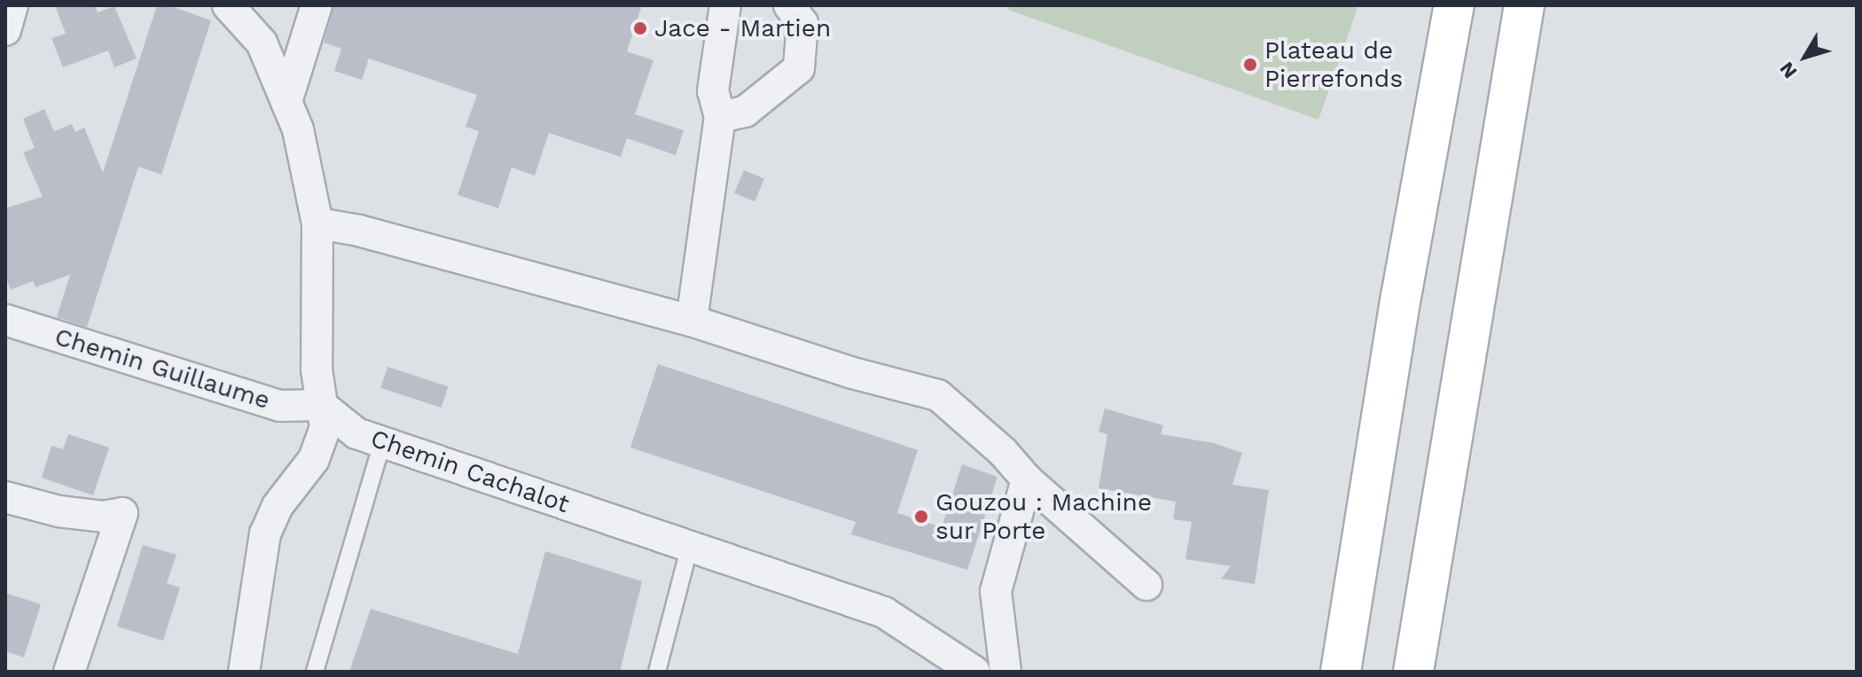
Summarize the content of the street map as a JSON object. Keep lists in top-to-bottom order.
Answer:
{
  "streets": {
    "street": ["Chemin Guillaume", "Chemin Cachalot"]
  },
  "crossings": [
    ["Chemin Guillaume", "Chemin Cachalot"]
  ],
  "places": ["Jace - Martien", "Plateau de Pierrefonds", "Gouzou : Machine sur Porte"],
  "north": "bottom left"
}
